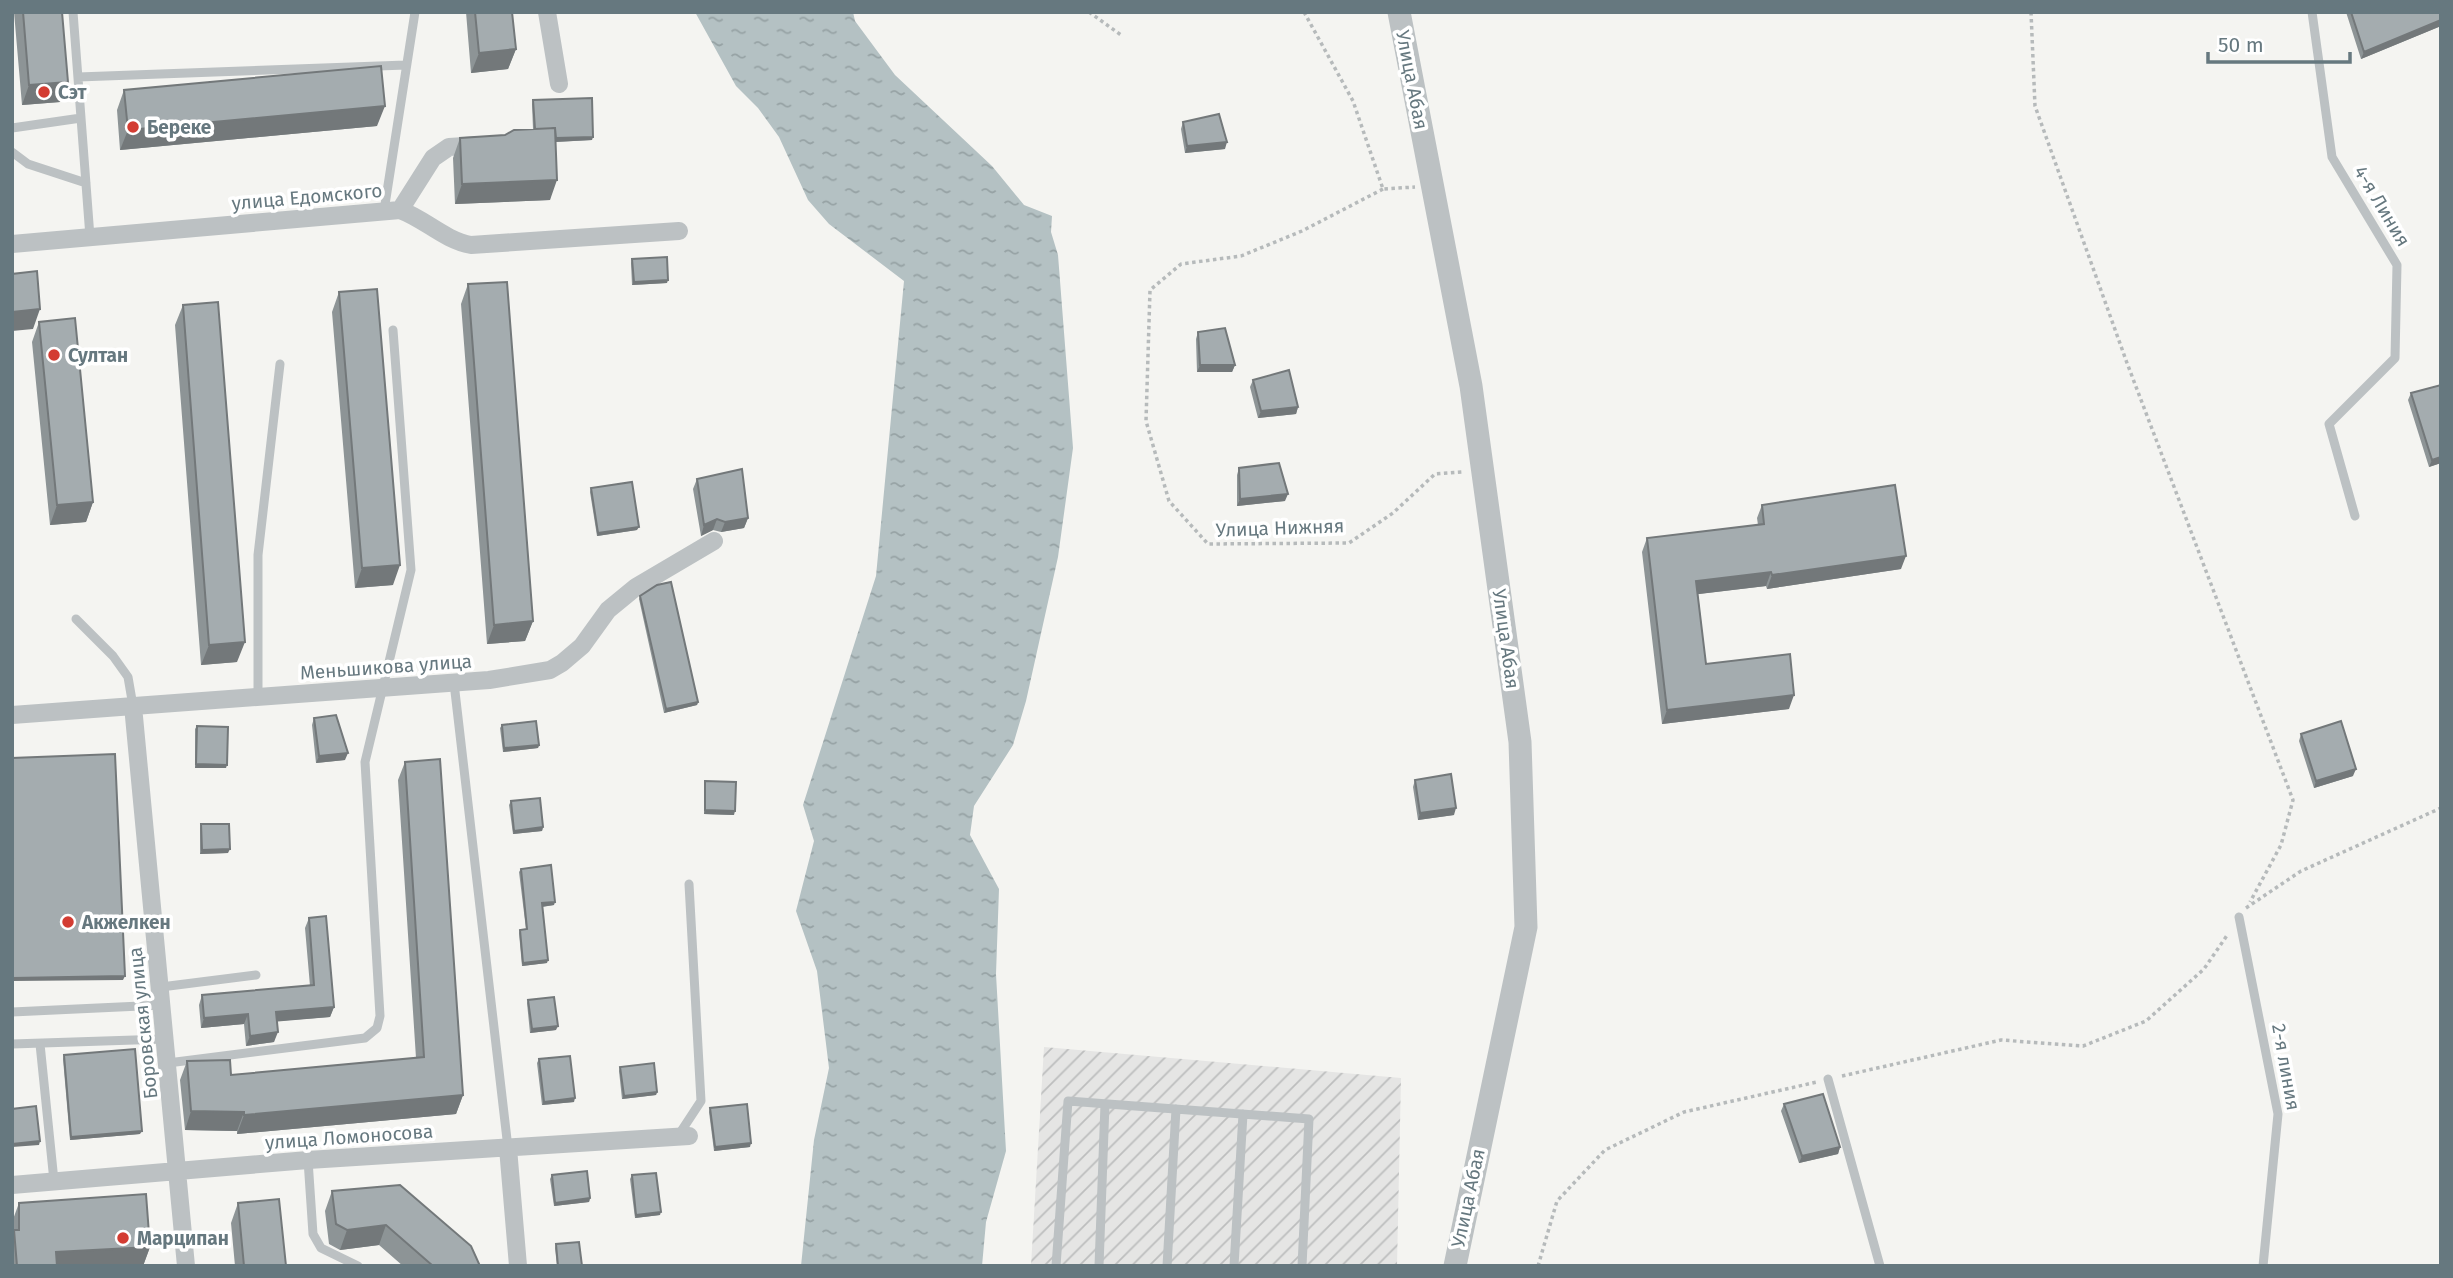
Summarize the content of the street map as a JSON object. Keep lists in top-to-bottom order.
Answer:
{
  "streets": {
    "street": [
      "Улица Абая",
      "улица Едомского",
      "Меньшикова улица",
      "Боровская улица",
      "улица Ломоносова"
    ],
    "lane": ["4-я Линия", "2-я линия"],
    "path": ["Улица Нижняя"]
  },
  "crossings": [
    ["Улица Абая", "Улица Нижняя"],
    ["Меньшикова улица", "Боровская улица"],
    ["Боровская улица", "улица Ломоносова"]
  ],
  "places": [
    "Сэт",
    "Береке",
    "Султан",
    "Акжелкен",
    "Марципан"
  ],
  "scale_bar": "50 m"
}
